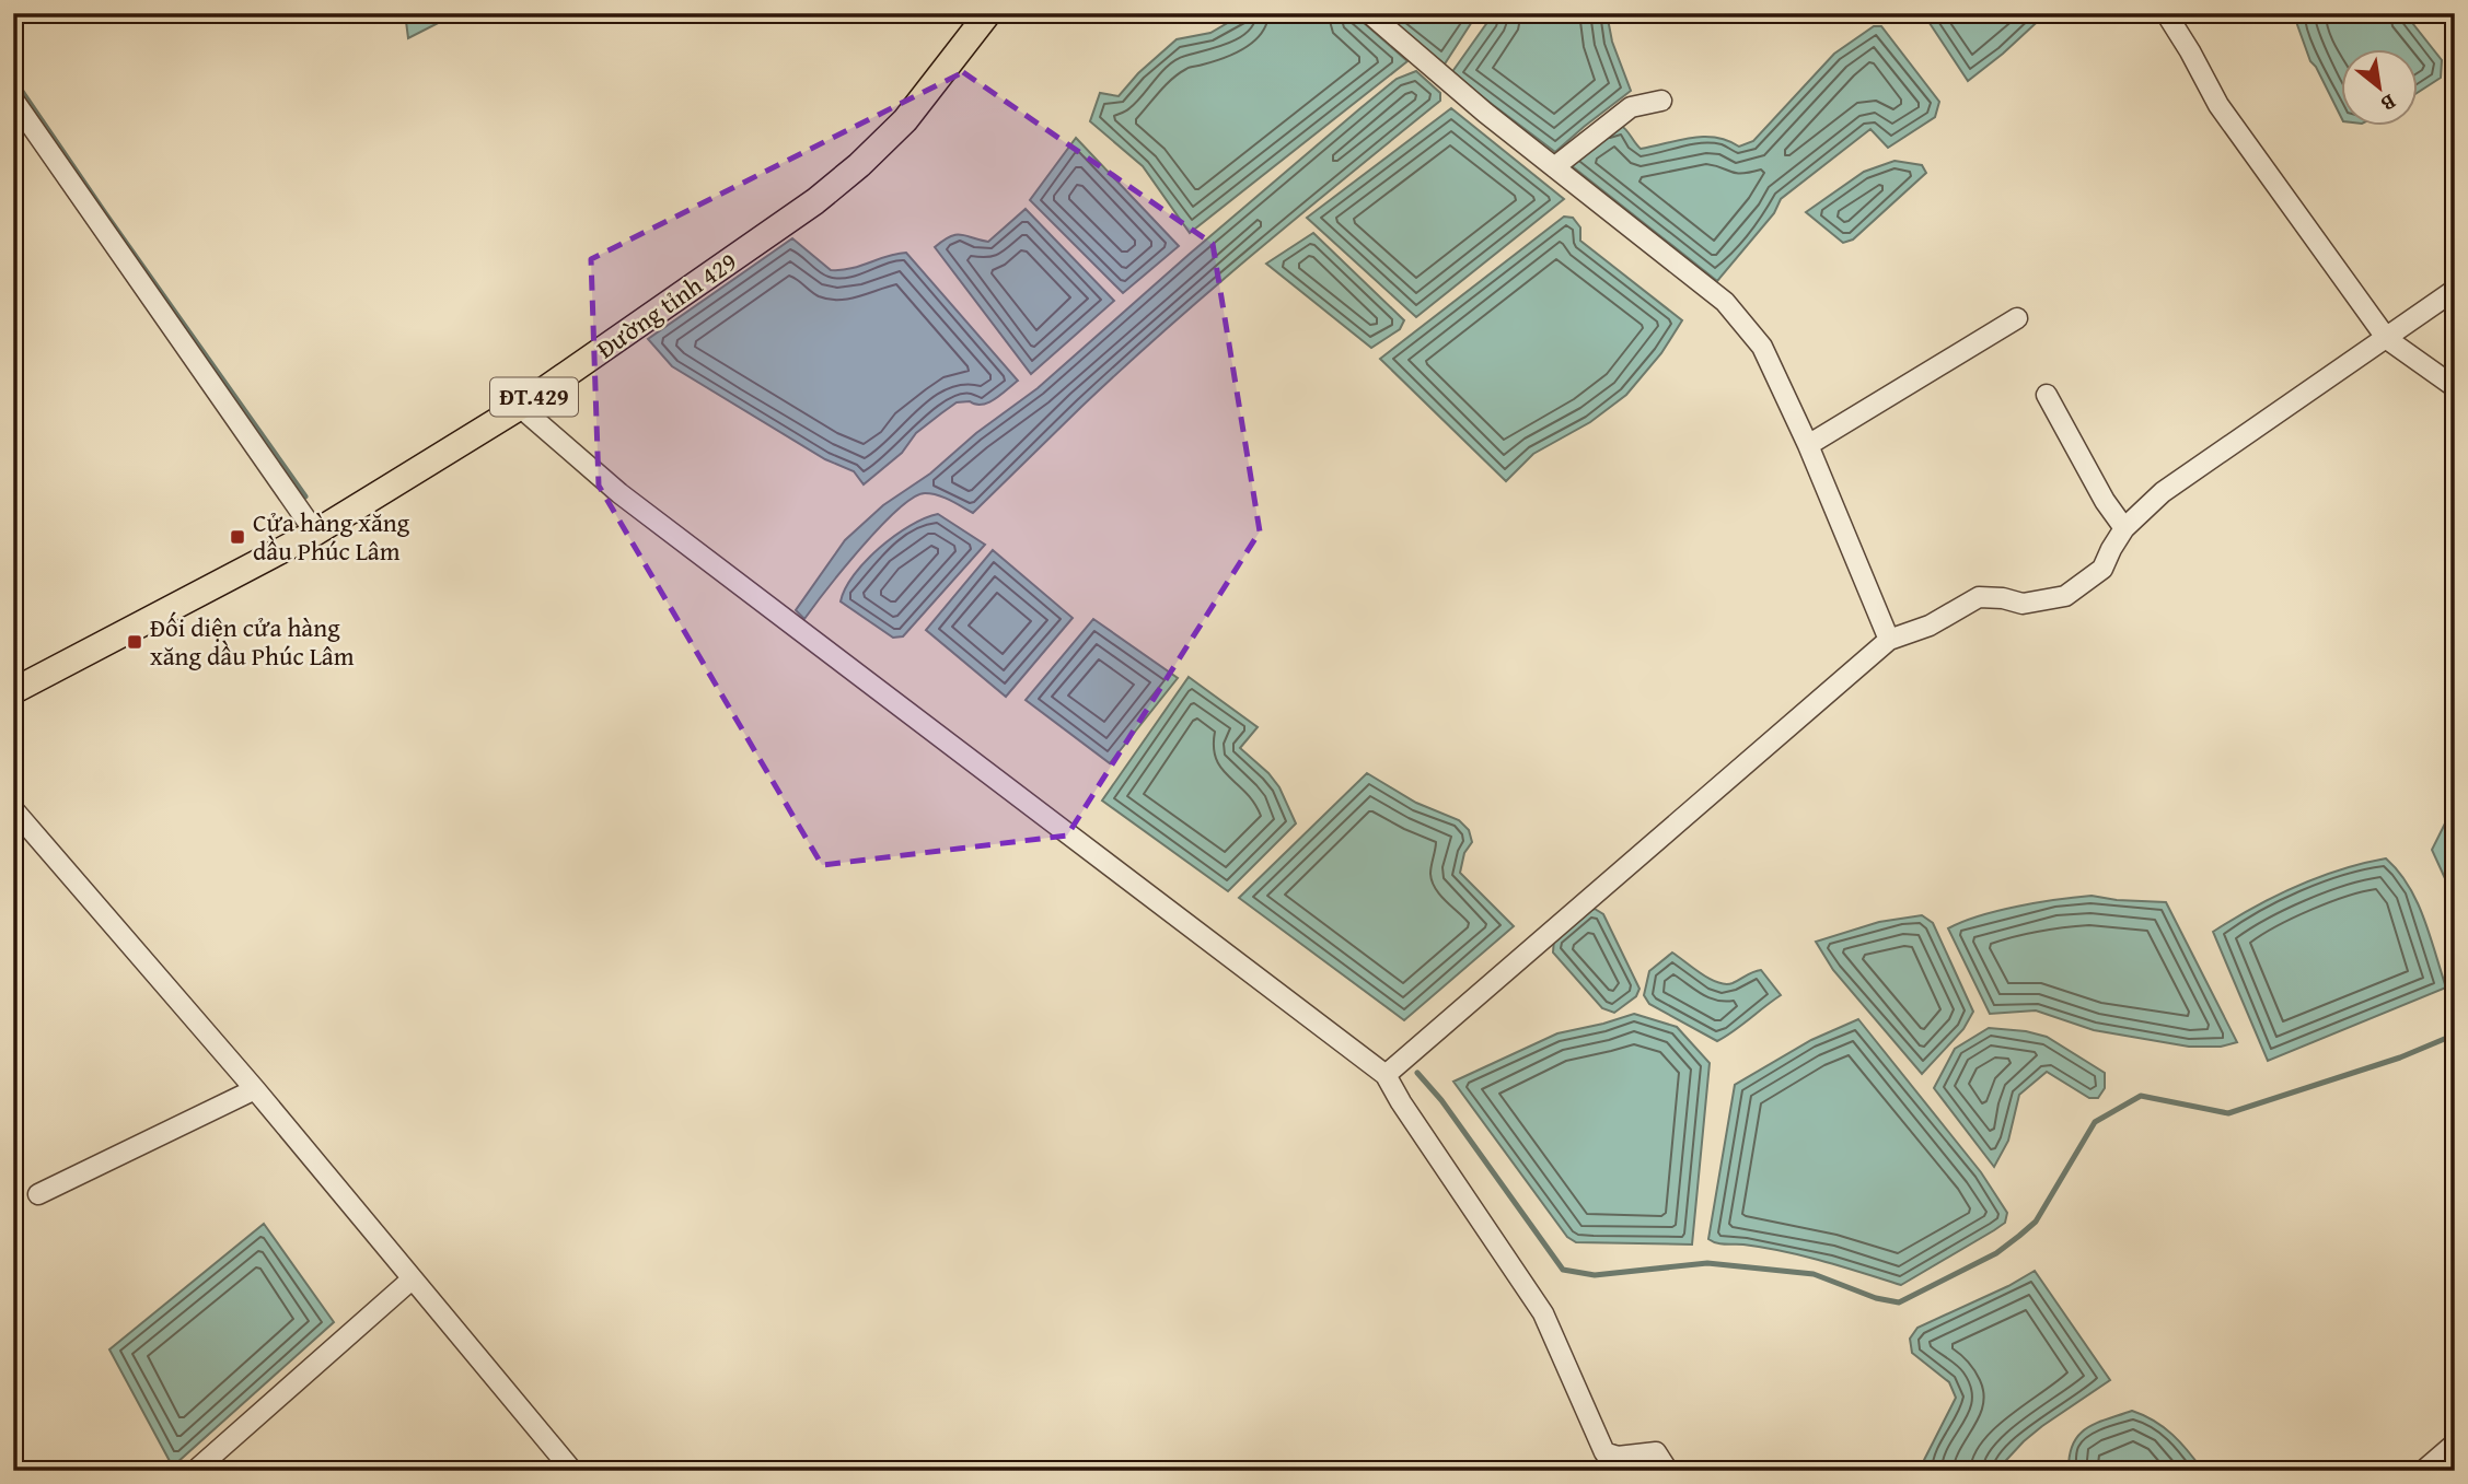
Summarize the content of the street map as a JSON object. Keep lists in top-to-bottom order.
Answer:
{
  "streets": {
    "main road": ["Đường tỉnh 429", "ĐT.429"]
  },
  "places": {
    "transit": ["Cửa hàng xăng dầu Phúc Lâm", "Đối diện cửa hàng xăng dầu Phúc Lâm"]
  },
  "north": "bottom right"
}
